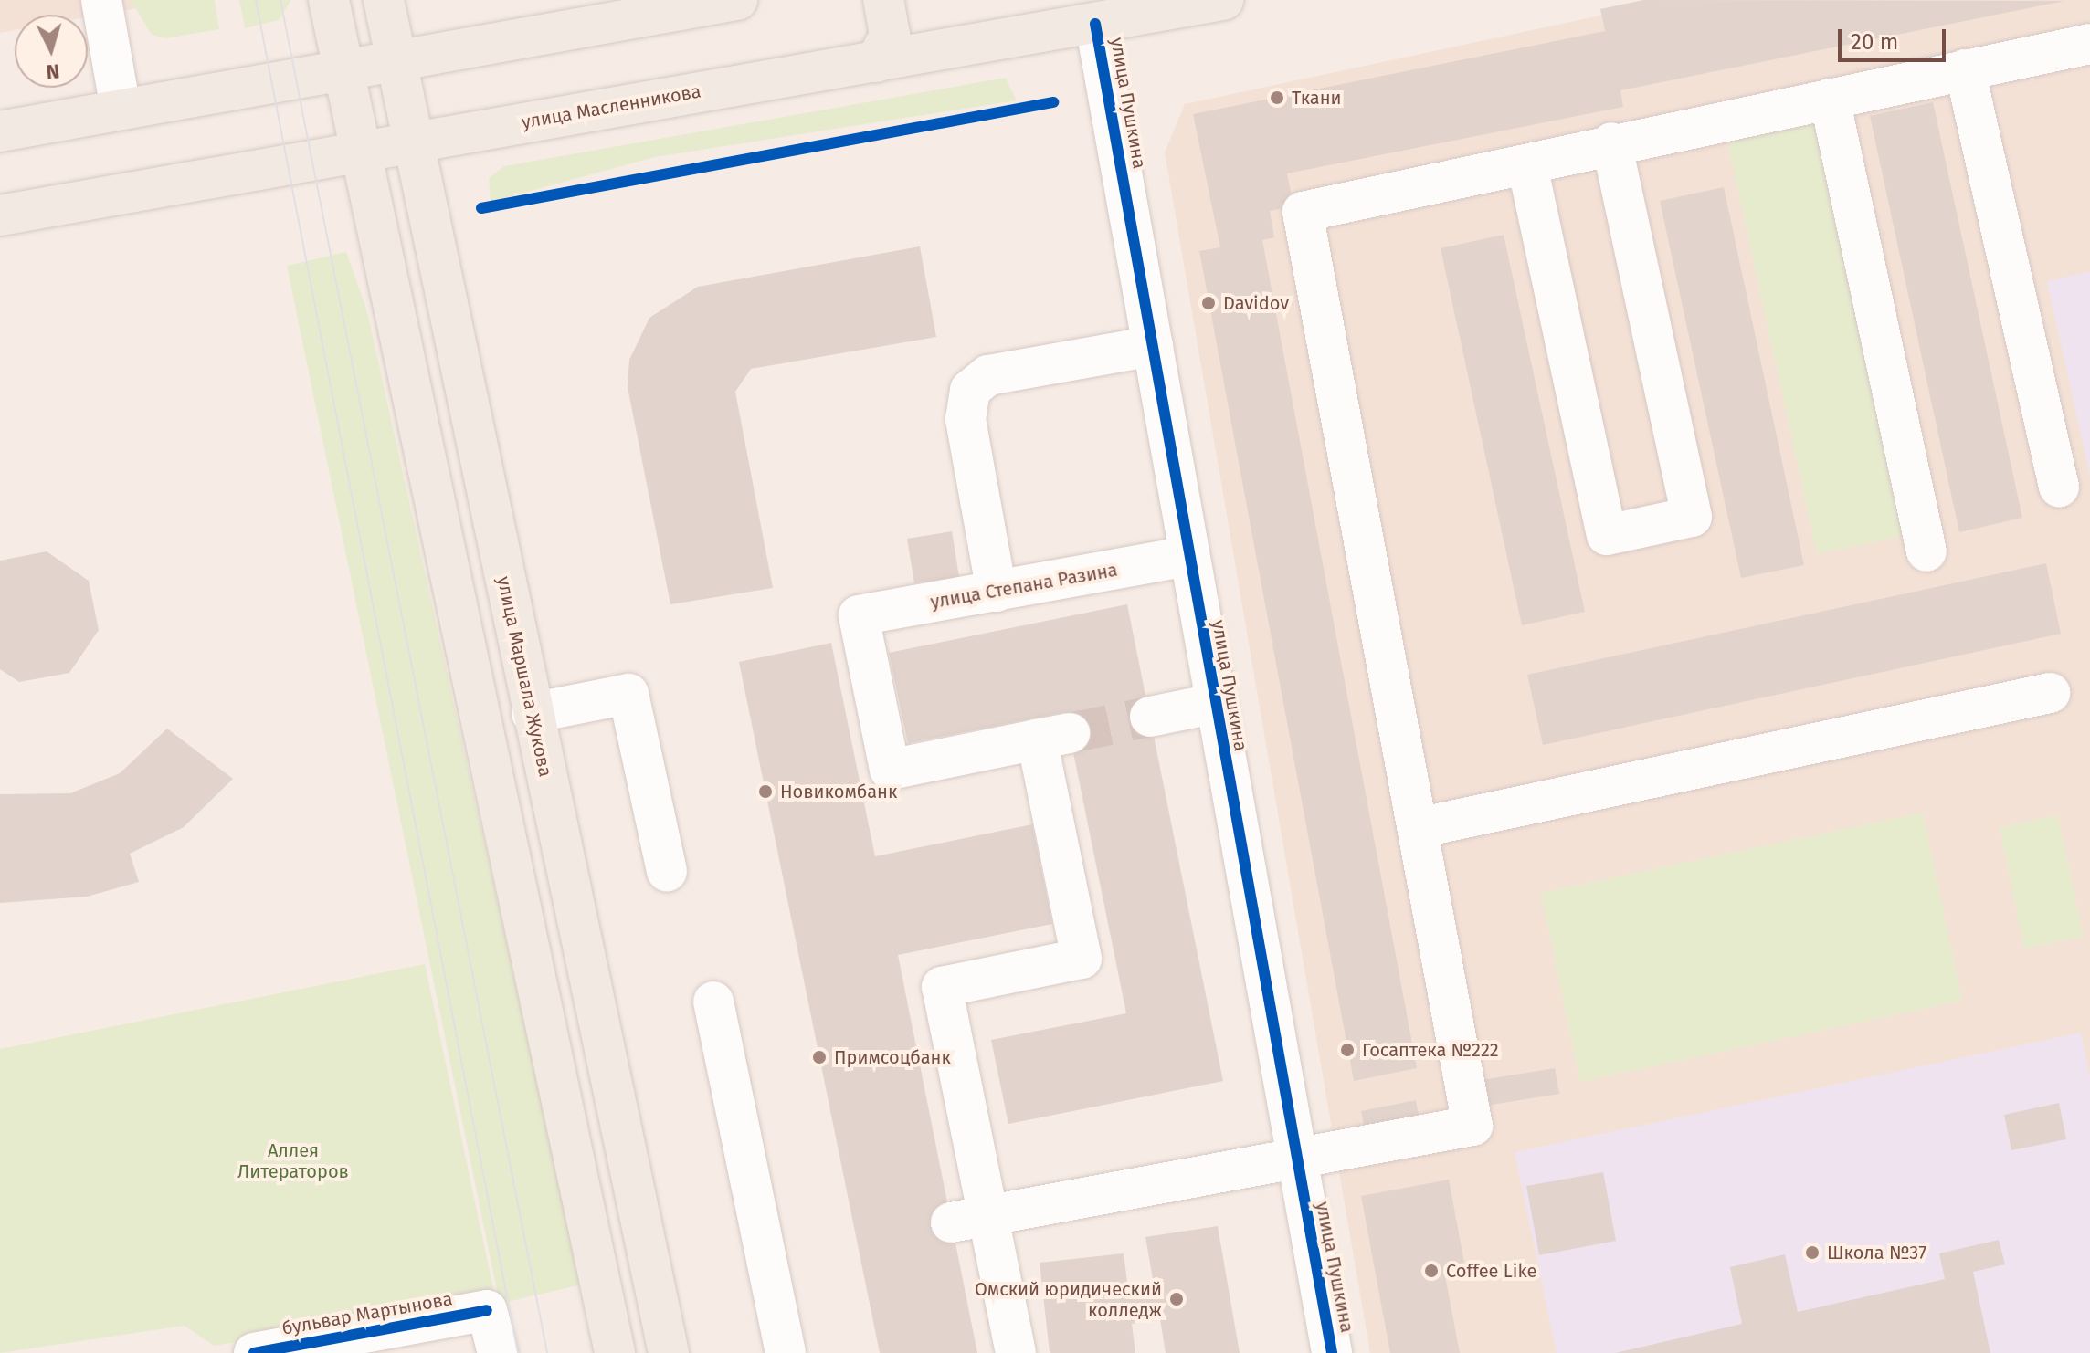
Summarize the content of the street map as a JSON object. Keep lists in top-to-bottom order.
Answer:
{
  "streets": {
    "main road": ["улица Масленникова", "улица Маршала Жукова"],
    "street": ["улица Пушкина", "улица Степана Разина", "бульвар Мартынова"]
  },
  "crossings": [
    ["улица Пушкина", "улица Масленникова"],
    ["улица Пушкина", "улица Степана Разина"],
    ["улица Масленникова", "улица Маршала Жукова"]
  ],
  "parks": ["Аллея Литераторов"],
  "places": [
    "Ткани",
    "Davidov",
    "Новикомбанк",
    "Госаптека №222",
    "Примсоцбанк",
    "Школа №37",
    "Coffee Like",
    "Омский юридический колледж"
  ],
  "scale_bar": "20 m",
  "north": "bottom"
}
